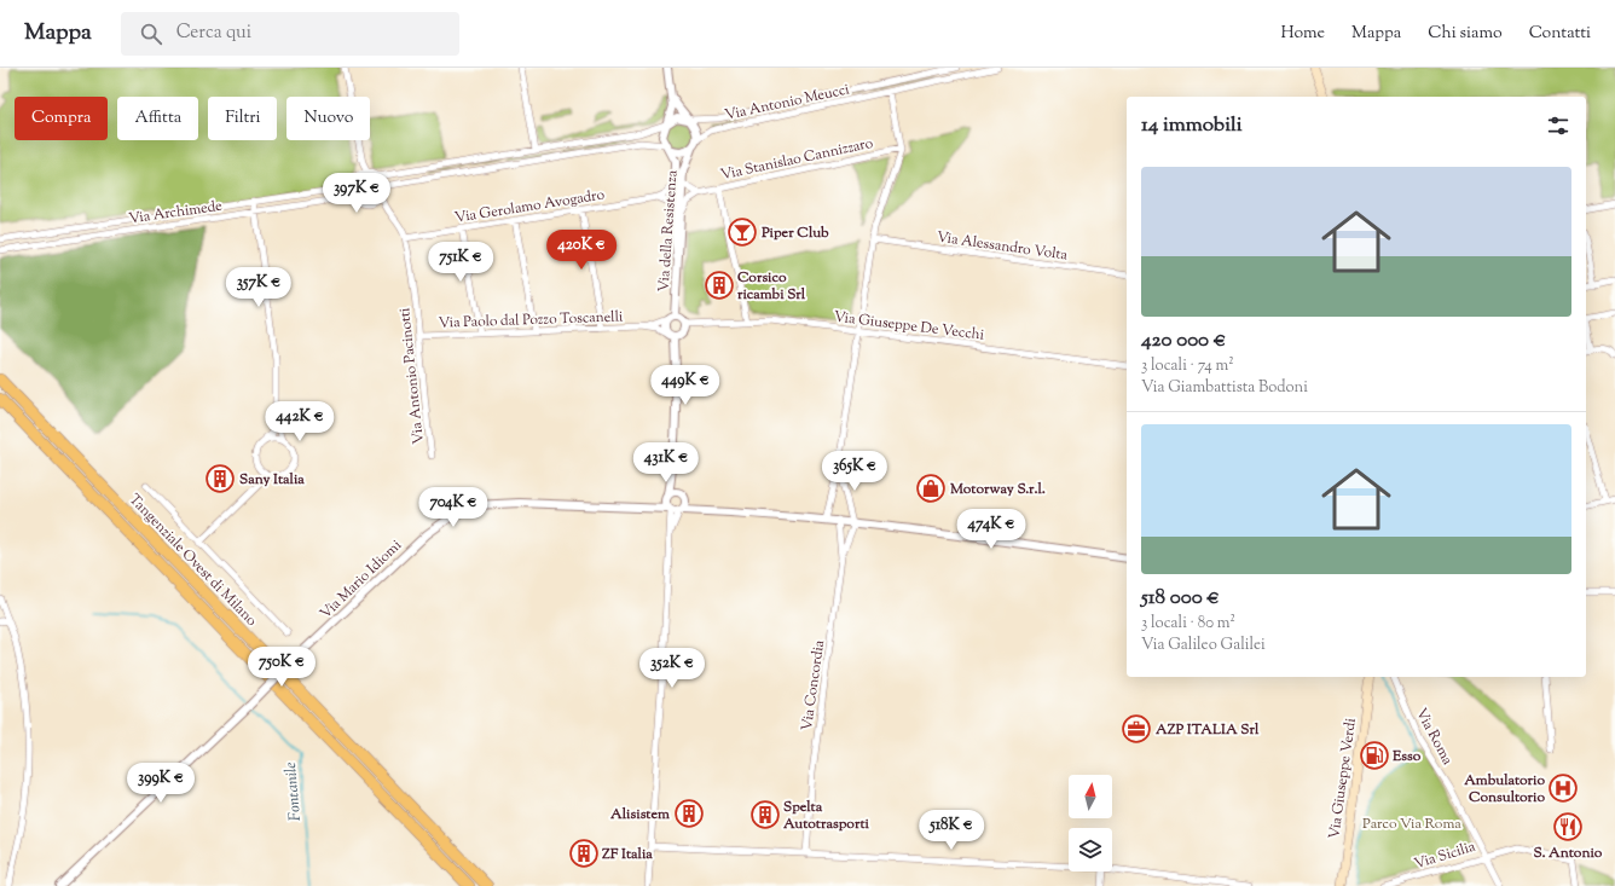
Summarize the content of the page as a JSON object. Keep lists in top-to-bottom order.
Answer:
{
  "streets": {
    "highway": ["Tangenziale Ovest di Milano"],
    "main road": ["Via Giuseppe Verdi"],
    "street": [
      "Via Antonio Meucci",
      "Via Stanislao Cannizzaro",
      "Via Gerolamo Avogadro",
      "Via Archimede",
      "Via della Resistenza",
      "Via Alessandro Volta",
      "Via Paolo dal Pozzo Toscanelli",
      "Via Giuseppe De Vecchi",
      "Via Antonio Pacinotti",
      "Via Mario Idiomi",
      "Via Concordia",
      "Via Roma",
      "Via Sicilia"
    ]
  },
  "crossings": [
    ["Via Antonio Meucci", "Via della Resistenza"],
    ["Via Gerolamo Avogadro", "Via della Resistenza"],
    ["Via Gerolamo Avogadro", "Via Antonio Pacinotti"],
    ["Via Archimede", "Via Antonio Pacinotti"],
    ["Via della Resistenza", "Via Paolo dal Pozzo Toscanelli"],
    ["Via della Resistenza", "Via Giuseppe De Vecchi"],
    ["Via Paolo dal Pozzo Toscanelli", "Via Giuseppe De Vecchi"],
    ["Via Paolo dal Pozzo Toscanelli", "Via Antonio Pacinotti"],
    ["Via Roma", "Via Sicilia"]
  ],
  "water": ["Fontanile"],
  "parks": ["Parco Via Roma"],
  "places": {
    "bar": ["Piper Club"],
    "building": [
      "Corsico ricambi Srl",
      "Sany Italia",
      "Alisistem",
      "Spelta Autotrasporti",
      "ZF Italia"
    ],
    "shop": ["Motorway S.r.l."],
    "office": ["AZP ITALIA Srl"],
    "fuel station": ["Esso"],
    "hospital": ["Ambulatorio Consultorio"],
    "restaurant": ["S. Antonio"]
  },
  "north": "top",
  "page": {
    "header": "Mappa",
    "search": "Cerca qui",
    "nav": [
      "Home",
      "Mappa",
      "Chi siamo",
      "Contatti"
    ],
    "chip": [
      "Compra",
      "Affitta",
      "Filtri",
      "Nuovo"
    ],
    "heading": "14 immobili",
    "list": [
      {
        "name": "420 000 €",
        "note": "3 locali · 74 m² · Via Giambattista Bodoni"
      },
      {
        "name": "518 000 €",
        "note": "3 locali · 80 m² · Via Galileo Galilei"
      }
    ],
    "price": [
      "397K €",
      "420K €",
      "751K €",
      "357K €",
      "449K €",
      "442K €",
      "431K €",
      "365K €",
      "704K €",
      "474K €",
      "750K €",
      "352K €",
      "399K €",
      "518K €"
    ]
  }
}
